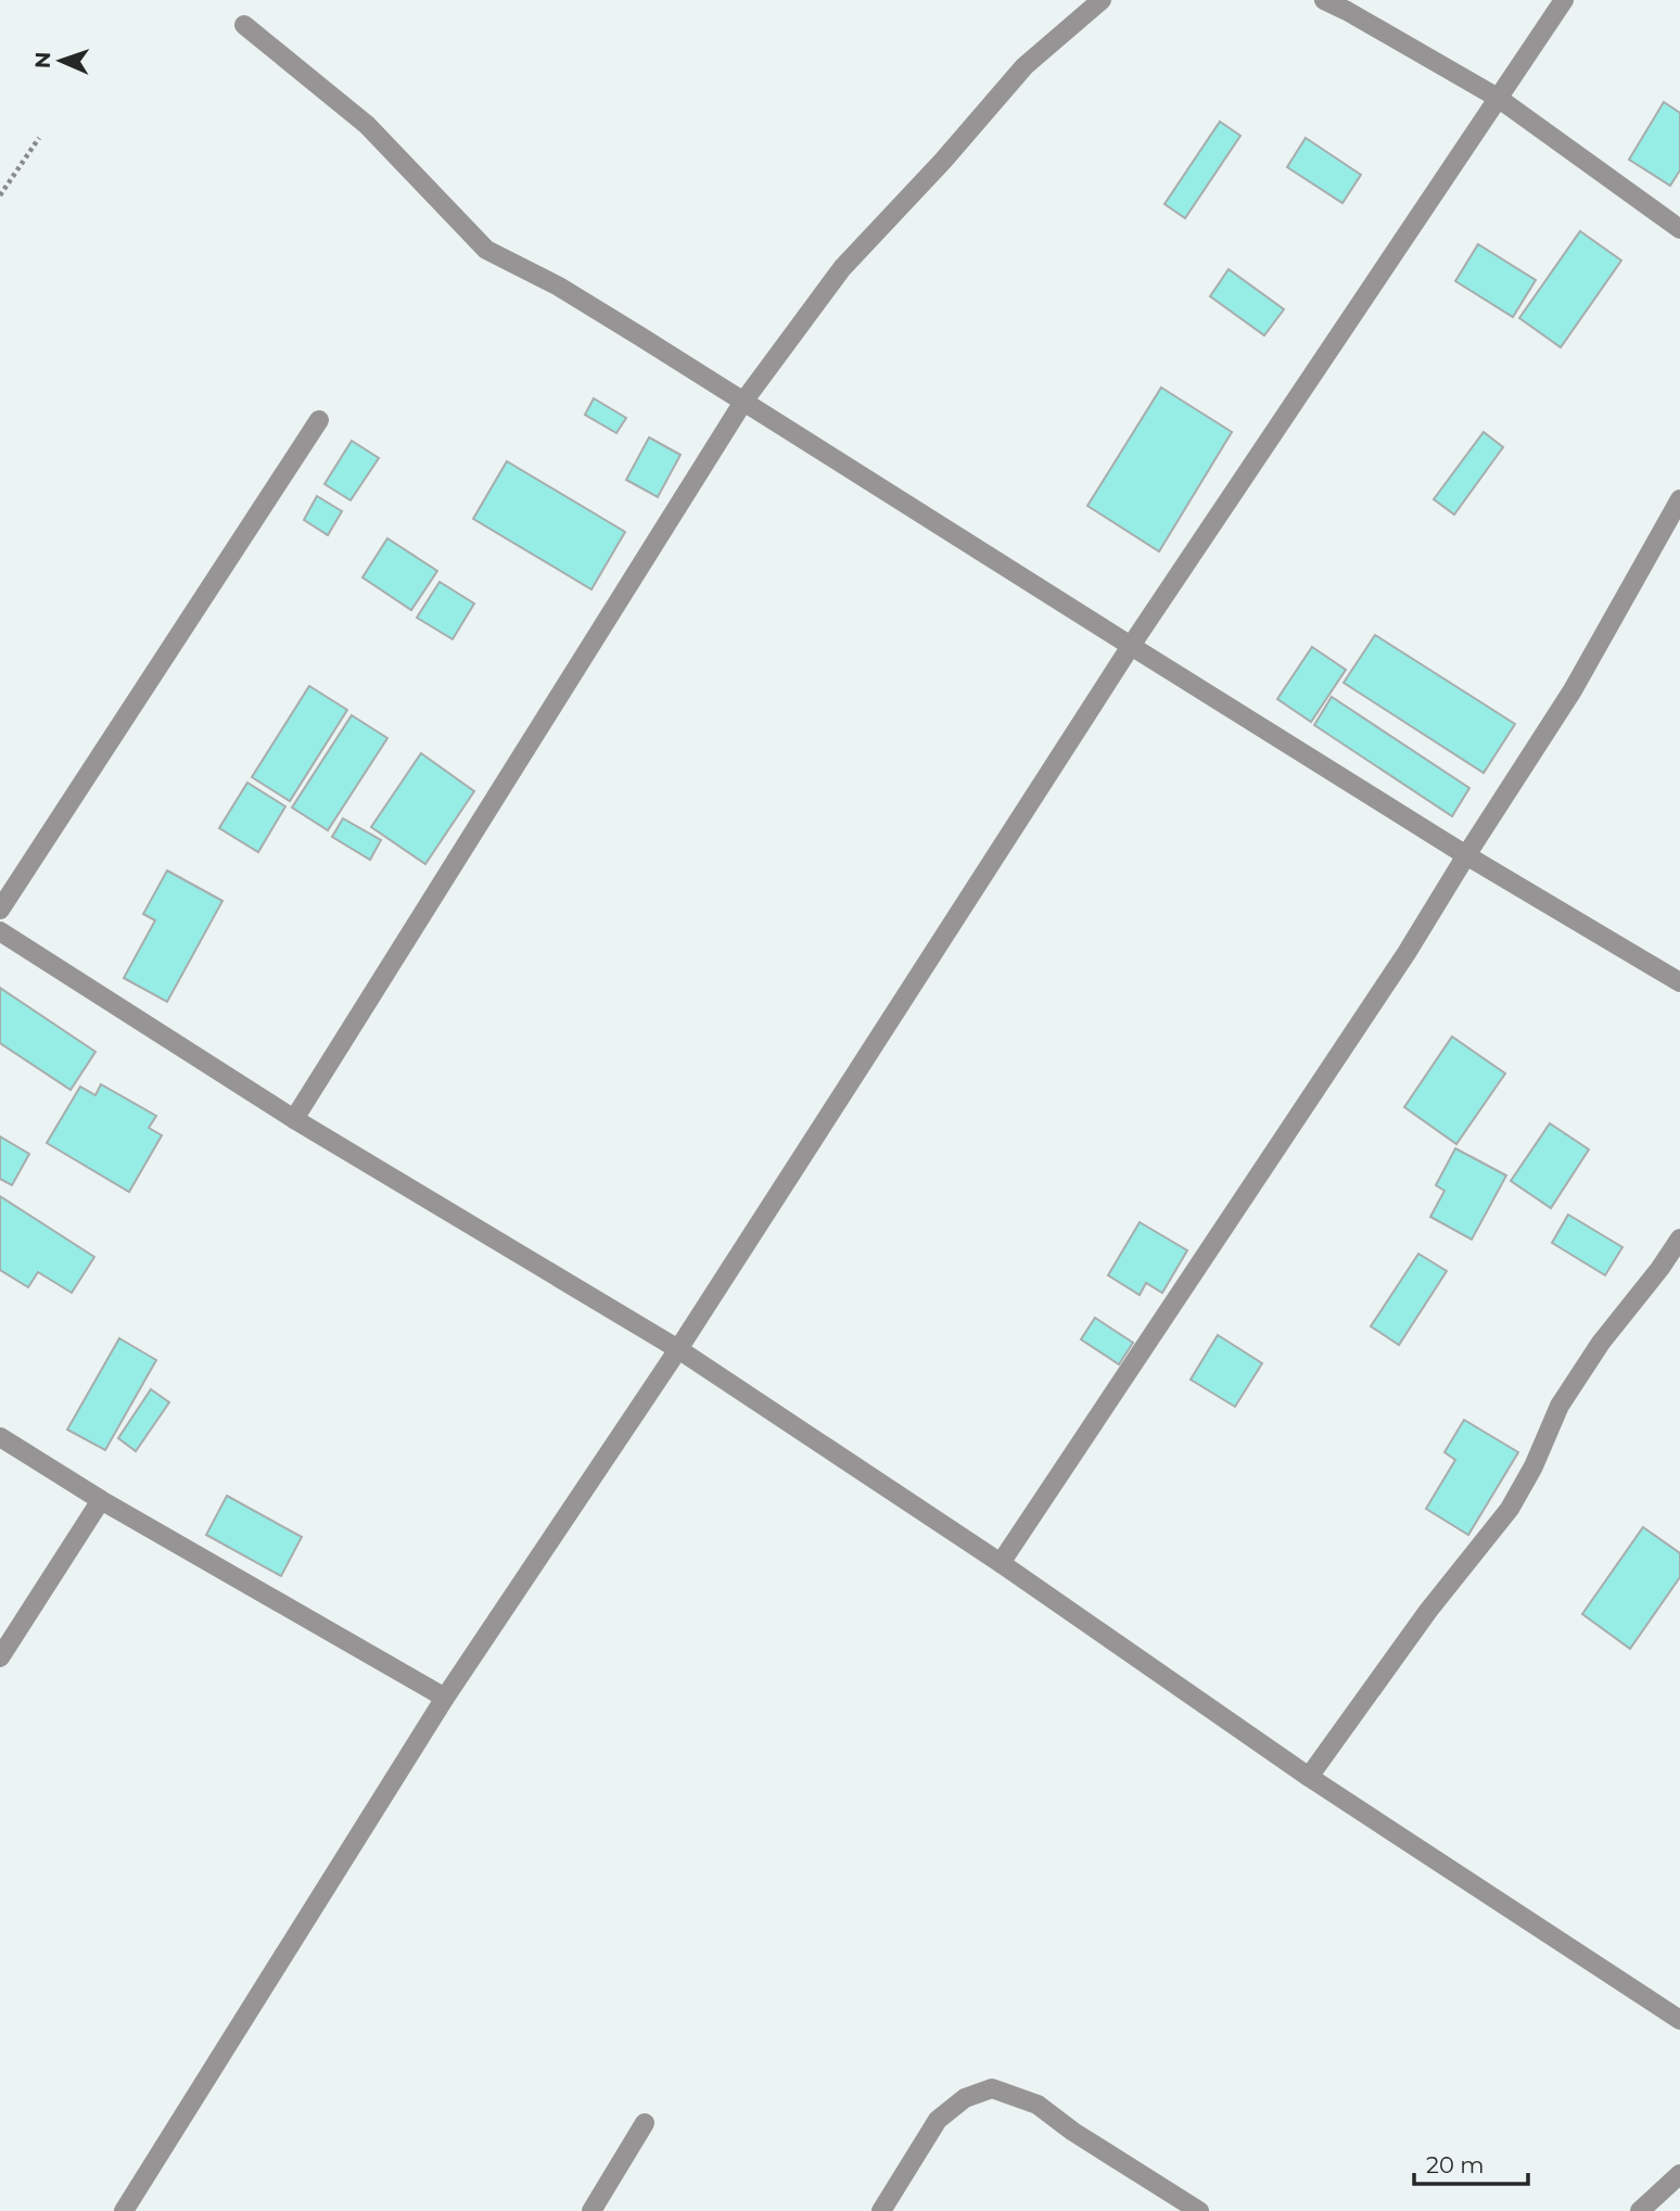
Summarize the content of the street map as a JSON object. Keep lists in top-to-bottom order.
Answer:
{
  "scale_bar": "20 m",
  "north": "left"
}
